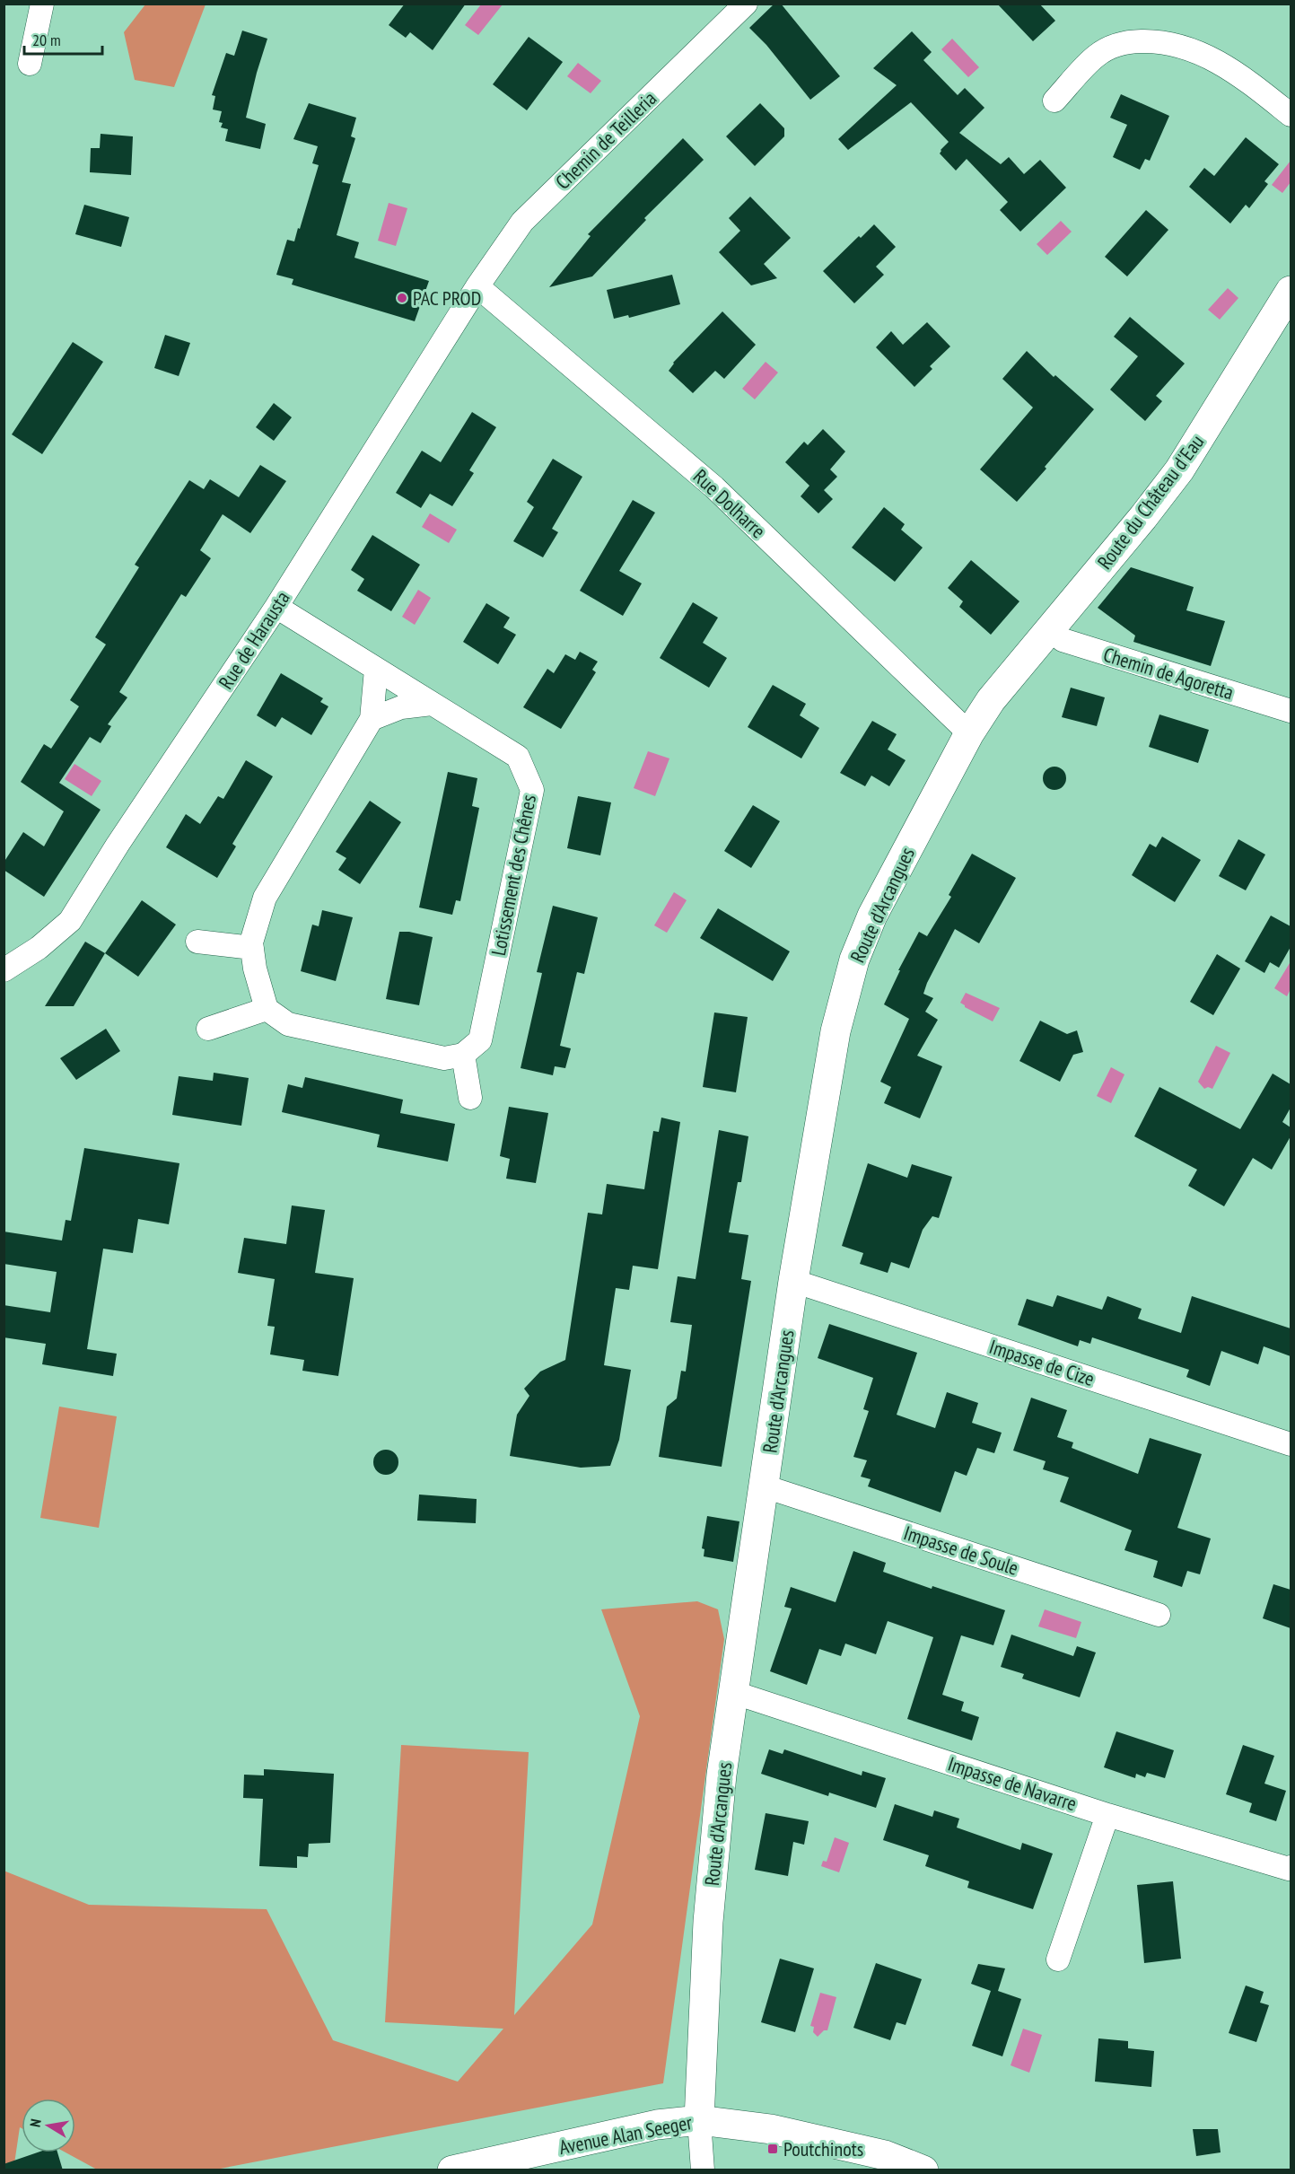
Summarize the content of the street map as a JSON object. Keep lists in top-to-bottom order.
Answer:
{
  "streets": {
    "street": [
      "Chemin de Teilleria",
      "Route du Château d'Eau",
      "Rue Dolharre",
      "Rue de Harausta",
      "Chemin de Agoretta",
      "Lotissement des Chênes",
      "Route d'Arcangues",
      "Impasse de Cize",
      "Impasse de Soule",
      "Impasse de Navarre",
      "Avenue Alan Seeger"
    ]
  },
  "crossings": [
    ["Chemin de Teilleria", "Rue Dolharre"],
    ["Chemin de Teilleria", "Rue de Harausta"],
    ["Route du Château d'Eau", "Chemin de Agoretta"],
    ["Route du Château d'Eau", "Route d'Arcangues"],
    ["Rue Dolharre", "Rue de Harausta"],
    ["Rue Dolharre", "Route d'Arcangues"],
    ["Rue de Harausta", "Lotissement des Chênes"],
    ["Route d'Arcangues", "Impasse de Cize"],
    ["Route d'Arcangues", "Impasse de Soule"],
    ["Route d'Arcangues", "Impasse de Navarre"],
    ["Route d'Arcangues", "Avenue Alan Seeger"]
  ],
  "places": {
    "other": ["PAC PROD"],
    "transit": ["Poutchinots"]
  },
  "scale_bar": "20 m",
  "north": "left"
}
